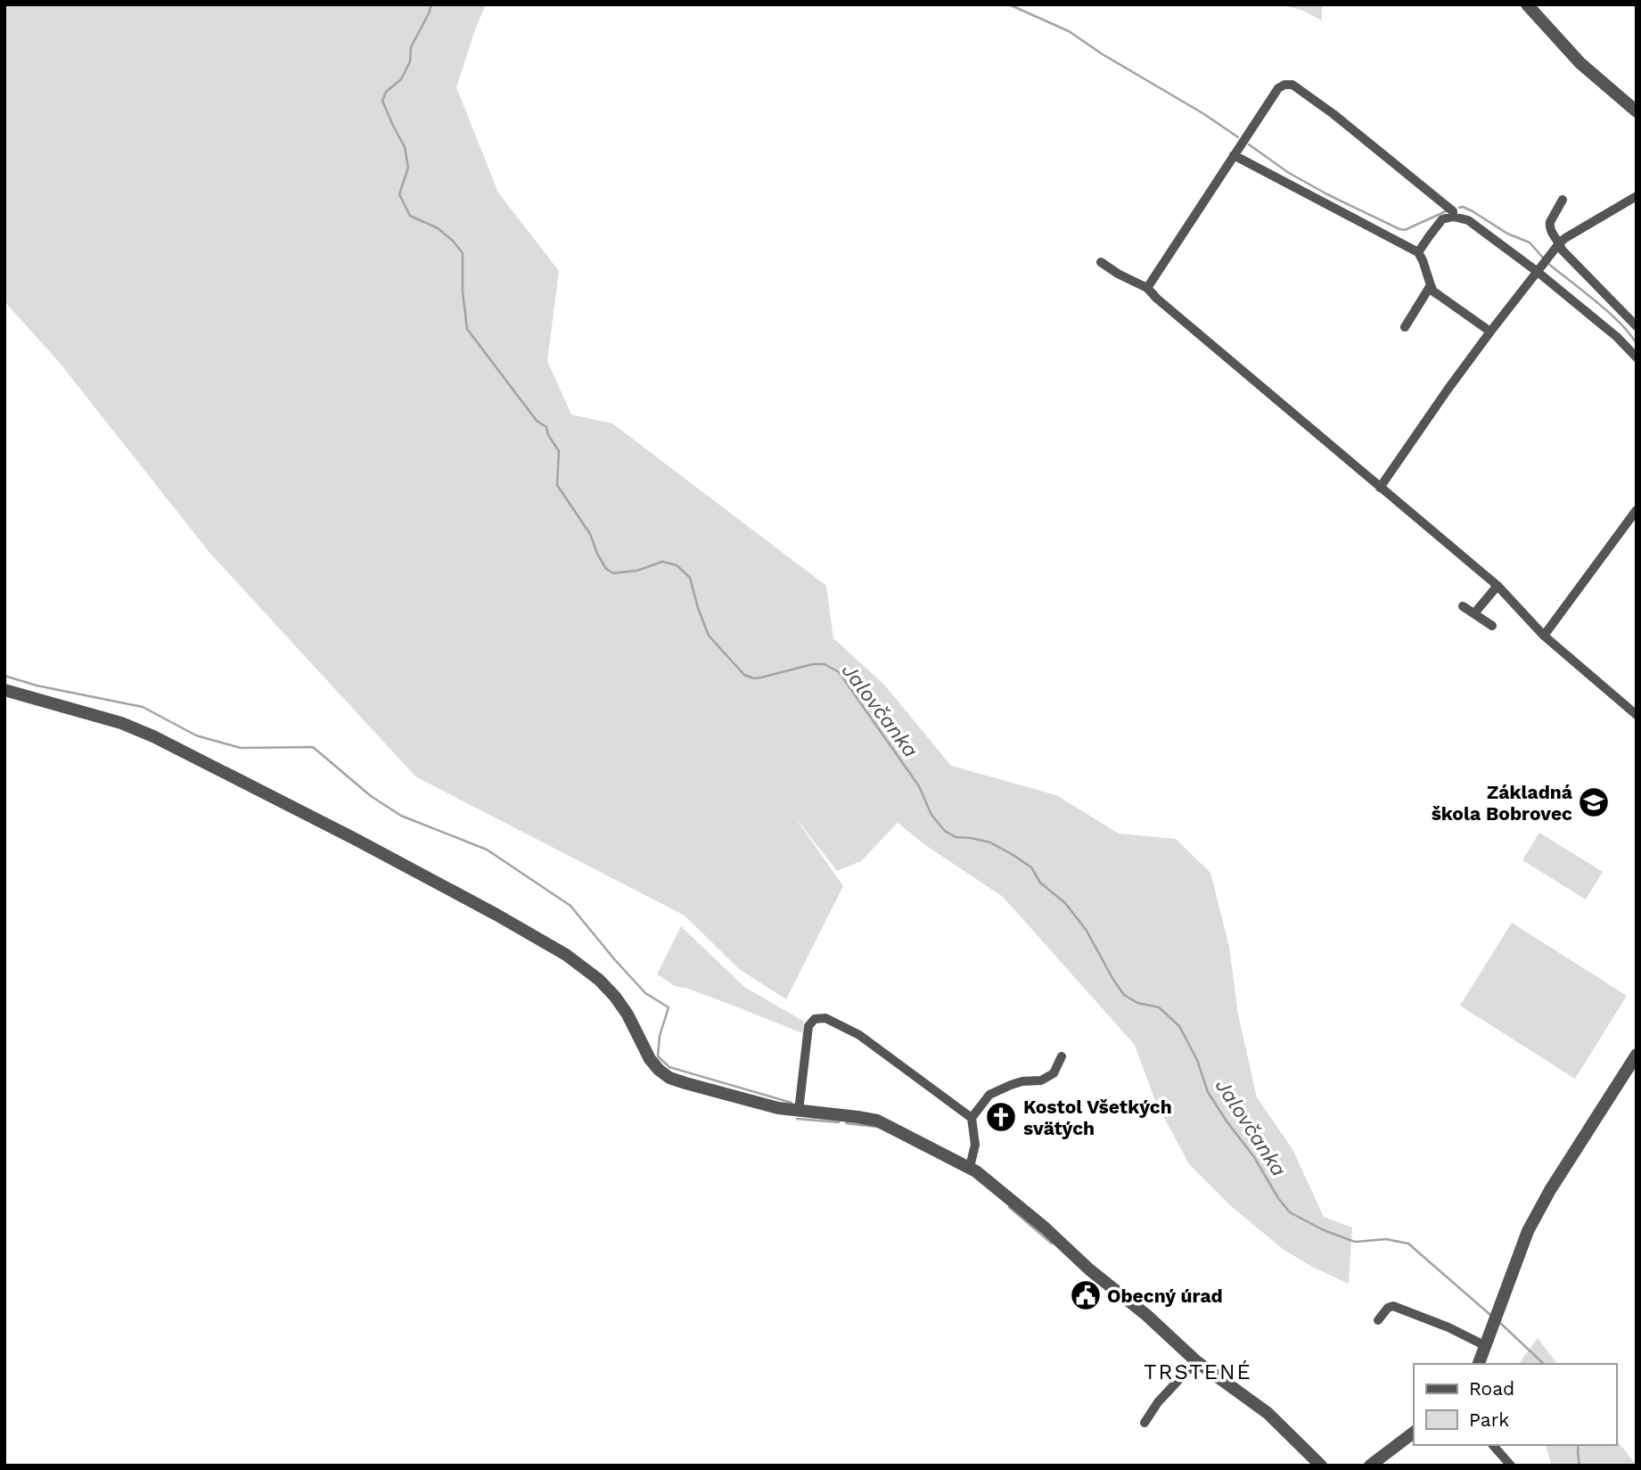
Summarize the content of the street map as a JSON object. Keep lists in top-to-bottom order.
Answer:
{
  "districts": ["TRSTENÉ"],
  "water": ["Jalovčanka"],
  "places": {
    "school or university": ["Základná škola Bobrovec"],
    "church": ["Kostol Všetkých svätých"],
    "public building": ["Obecný úrad"]
  },
  "legend": ["Road", "Park"]
}
